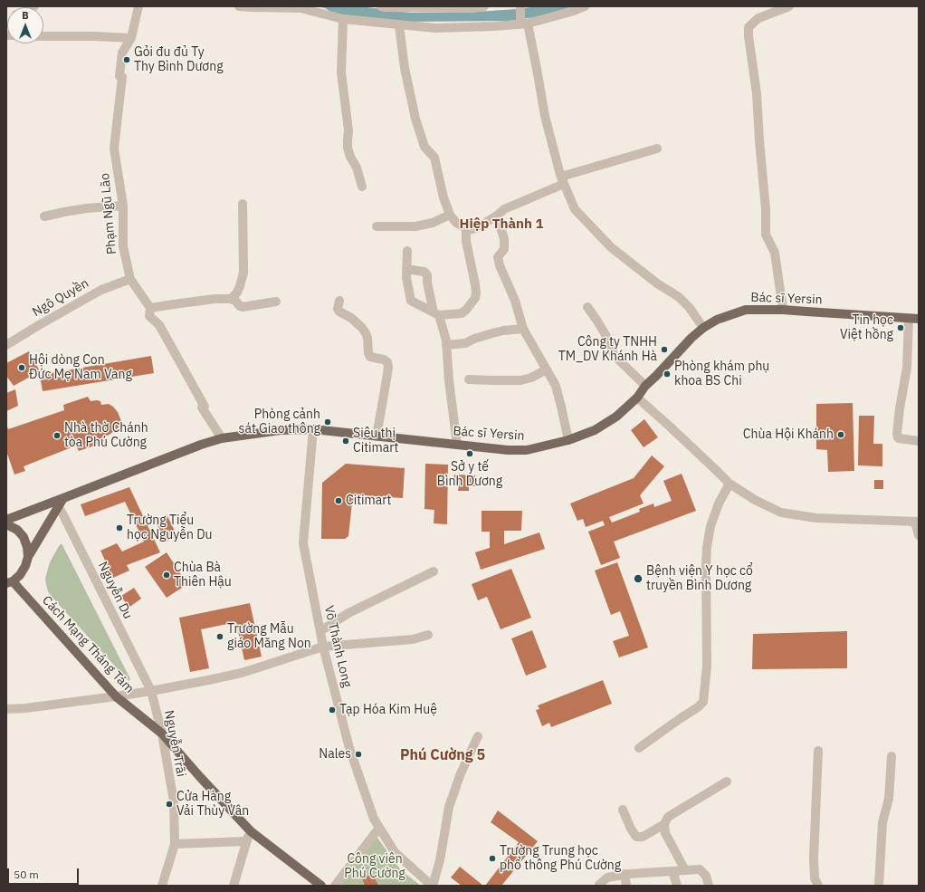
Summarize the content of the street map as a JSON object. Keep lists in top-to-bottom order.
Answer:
{
  "streets": {
    "main road": ["Bác sĩ Yersin", "Cách Mạng Tháng Tám"],
    "street": [
      "Phạm Ngũ Lão",
      "Ngô Quyền",
      "Nguyễn Du",
      "Võ Thành Long",
      "Nguyễn Trãi"
    ]
  },
  "crossings": [
    ["Phạm Ngũ Lão", "Ngô Quyền"],
    ["Phạm Ngũ Lão", "Bác sĩ Yersin"],
    ["Bác sĩ Yersin", "Nguyễn Du"],
    ["Bác sĩ Yersin", "Võ Thành Long"],
    ["Nguyễn Du", "Nguyễn Trãi"],
    ["Cách Mạng Tháng Tám", "Nguyễn Trãi"]
  ],
  "districts": ["Hiệp Thành 1", "Phú Cường 5"],
  "parks": ["Công viên Phú Cường"],
  "places": [
    "Gỏi đu đủ Ty Thy Bình Dương",
    "Tin học Việt hồng",
    "Công ty TNHH TM_DV Khánh Hà",
    "Hội dòng Con Đức Mẹ Nam Vang",
    "Phòng khám phụ khoa BS Chi",
    "Phòng cảnh sát Giao thông",
    "Chùa Hội Khánh",
    "Nhà thờ Chánh tòa Phú Cường",
    "Siêu thị Citimart",
    "Sở y tế Bình Dương",
    "Citimart",
    "Trường Tiểu học Nguyễn Du",
    "Chùa Bà Thiên Hậu",
    "Bệnh viện Y học cổ truyền Bình Dương",
    "Trường Mẫu giáo Măng Non",
    "Tạp Hóa Kim Huệ",
    "Nales",
    "Cửa Hàng Vải Thùy Vân",
    "Trường Trung học phổ thông Phú Cường"
  ],
  "scale_bar": "50 m",
  "north": "top"
}
